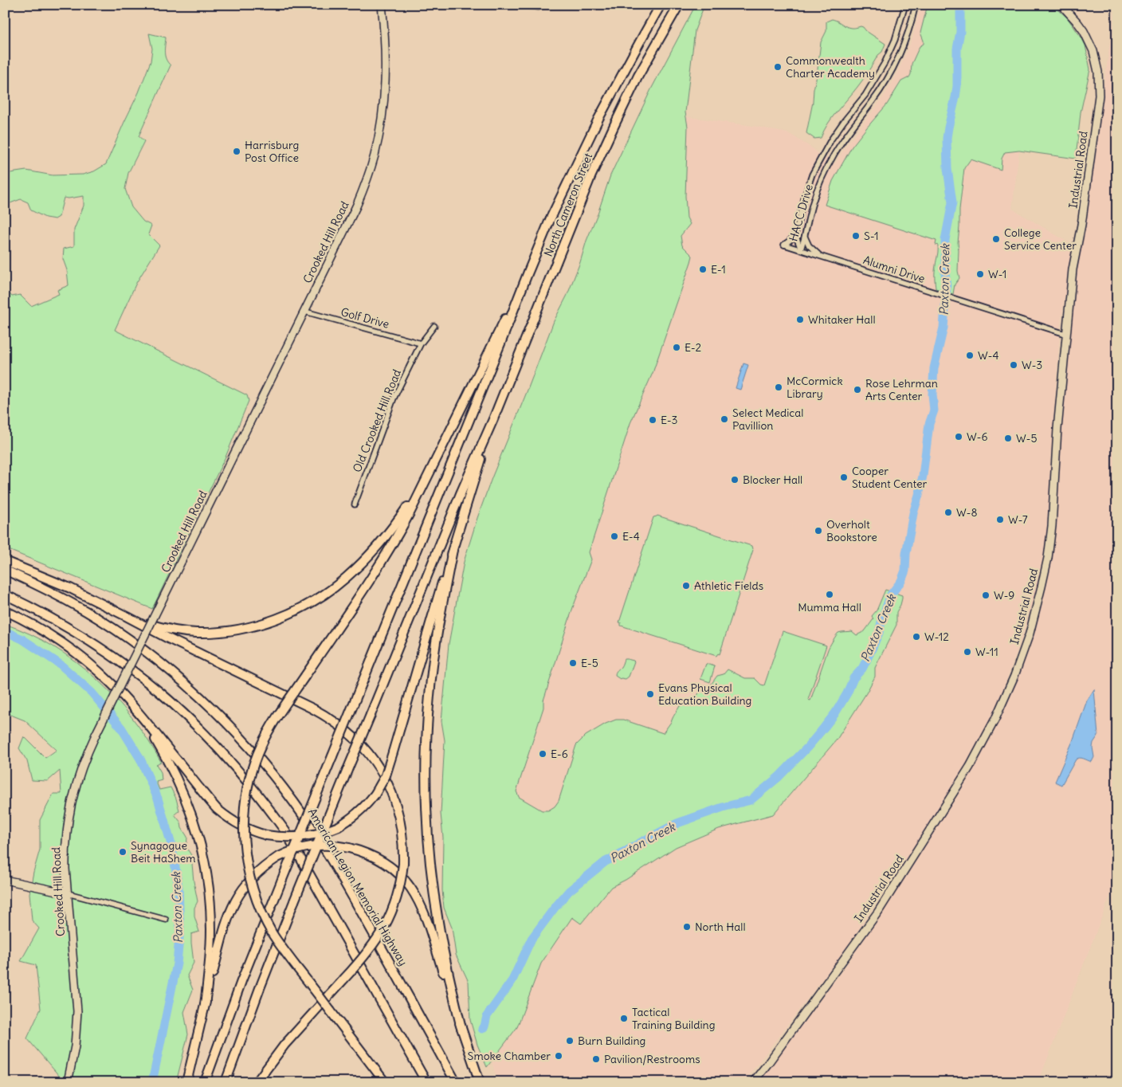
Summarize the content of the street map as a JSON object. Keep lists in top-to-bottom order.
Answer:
{
  "streets": {
    "highway": ["North Cameron Street", "American Legion Memorial Highway"],
    "street": [
      "Industrial Road",
      "HACC Drive",
      "Crooked Hill Road",
      "Alumni Drive",
      "Golf Drive",
      "Old Crooked Hill Road"
    ]
  },
  "crossings": [
    ["Industrial Road", "Alumni Drive"],
    ["HACC Drive", "Alumni Drive"],
    ["Crooked Hill Road", "Golf Drive"],
    ["Golf Drive", "Old Crooked Hill Road"]
  ],
  "water": ["Paxton Creek"],
  "places": [
    "Commonwealth Charter Academy",
    "Harrisburg Post Office",
    "S-1",
    "College Service Center",
    "E-1",
    "W-1",
    "Whitaker Hall",
    "E-2",
    "W-4",
    "W-3",
    "McCormick Library",
    "Rose Lehrman Arts Center",
    "Select Medical Pavillion",
    "E-3",
    "W-6",
    "W-5",
    "Cooper Student Center",
    "Blocker Hall",
    "W-8",
    "W-7",
    "Overholt Bookstore",
    "E-4",
    "Athletic Fields",
    "Mumma Hall",
    "W-9",
    "W-12",
    "W-11",
    "E-5",
    "Evans Physical Education Building",
    "E-6",
    "Synagogue Beit HaShem",
    "North Hall",
    "Tactical Training Building",
    "Burn Building",
    "Smoke Chamber",
    "Pavilion/Restrooms"
  ]
}
